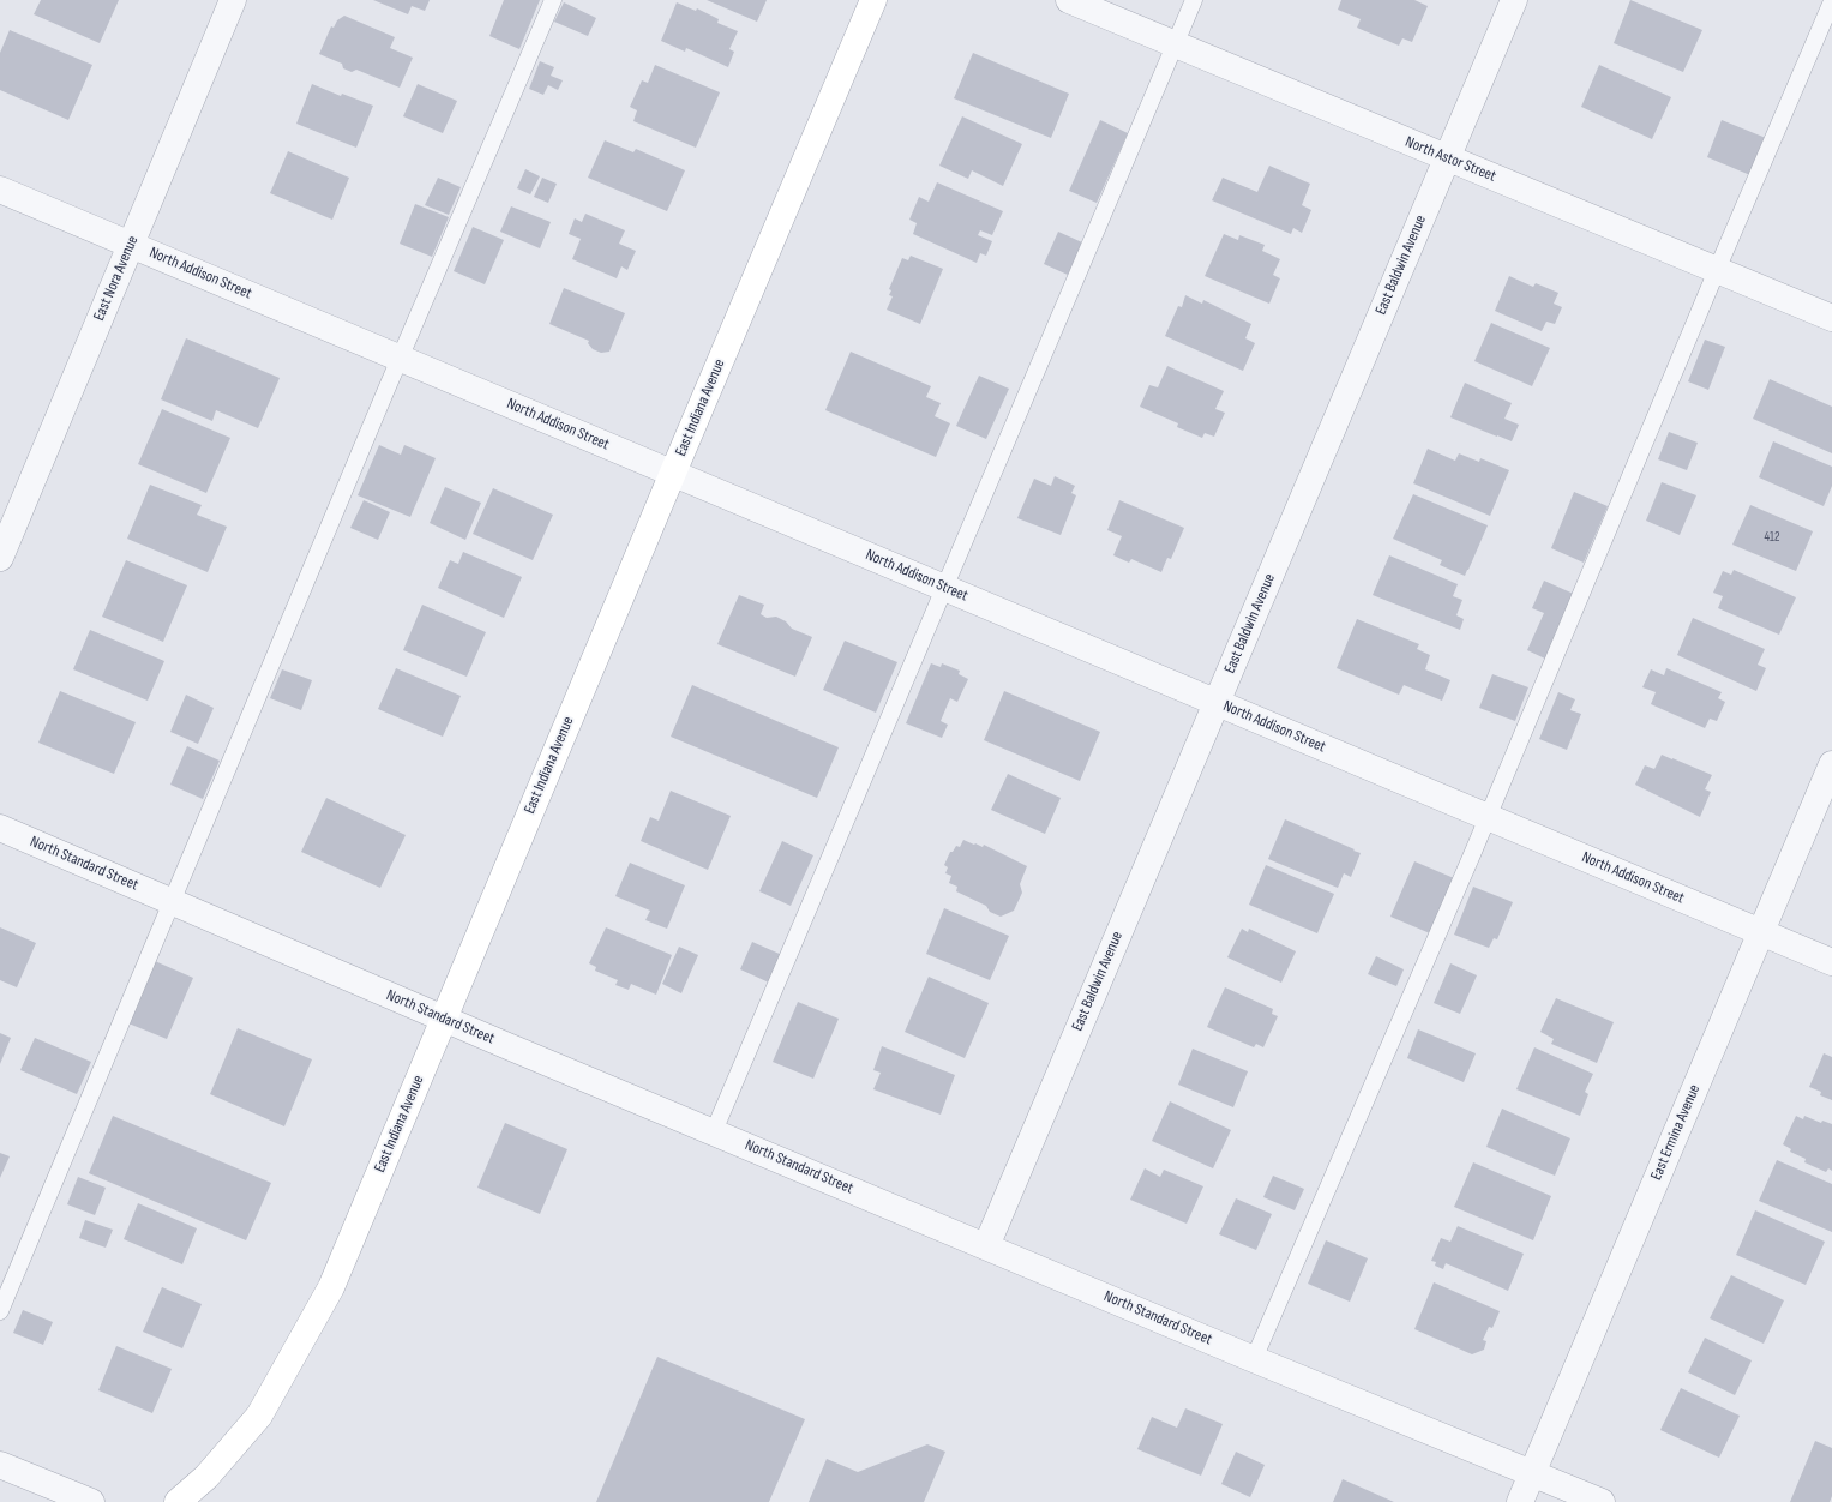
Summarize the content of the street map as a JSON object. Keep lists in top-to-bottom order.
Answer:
{
  "streets": {
    "main road": ["East Indiana Avenue"],
    "street": [
      "North Astor Street",
      "East Baldwin Avenue",
      "North Addison Street",
      "East Nora Avenue",
      "North Standard Street",
      "East Ermina Avenue"
    ]
  },
  "crossings": [
    ["North Astor Street", "East Baldwin Avenue"],
    ["East Baldwin Avenue", "North Addison Street"],
    ["East Baldwin Avenue", "North Standard Street"],
    ["North Addison Street", "East Nora Avenue"],
    ["North Addison Street", "East Indiana Avenue"],
    ["North Addison Street", "East Ermina Avenue"],
    ["East Indiana Avenue", "North Standard Street"],
    ["North Standard Street", "East Ermina Avenue"]
  ],
  "house_numbers": ["412"]
}
